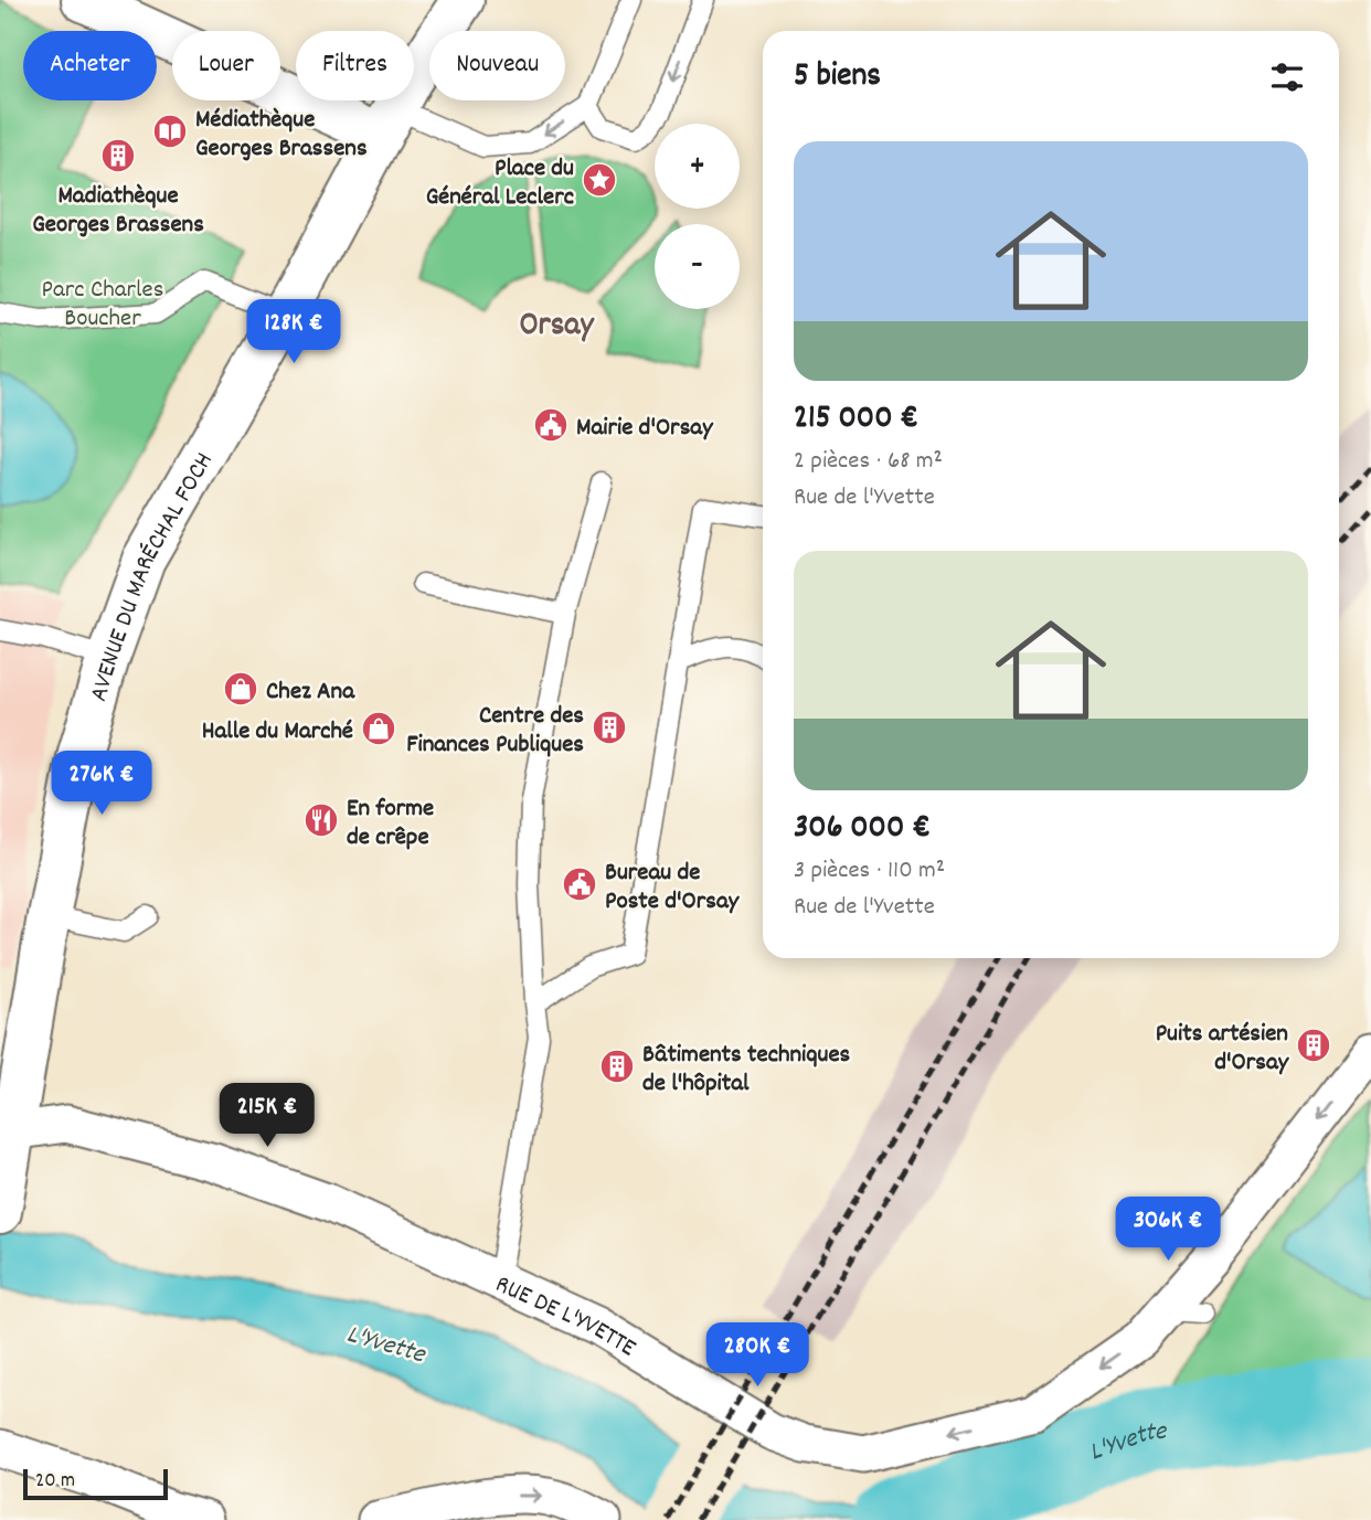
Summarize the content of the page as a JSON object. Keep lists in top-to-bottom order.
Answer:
{
  "streets": {
    "main road": ["AVENUE DU MARÉCHAL FOCH"],
    "street": ["RUE DE L'YVETTE"]
  },
  "crossings": [
    ["AVENUE DU MARÉCHAL FOCH", "RUE DE L'YVETTE"]
  ],
  "one_way": ["RUE DE L'YVETTE"],
  "districts": ["Orsay"],
  "water": ["L'Yvette"],
  "parks": ["Parc Charles Boucher"],
  "places": {
    "library": ["Médiathèque Georges Brassens"],
    "building": [
      "Madiathèque Georges Brassens",
      "Centre des Finances Publiques",
      "Puits artésien d'Orsay",
      "Bâtiments techniques de l'hôpital"
    ],
    "place": ["Place du Général Leclerc"],
    "public building": ["Mairie d'Orsay", "Bureau de Poste d'Orsay"],
    "shop": ["Chez Ana", "Halle du Marché"],
    "restaurant": ["En forme de crêpe"]
  },
  "scale_bar": "20 m",
  "page": {
    "chip": [
      "Acheter",
      "Louer",
      "Filtres",
      "Nouveau"
    ],
    "heading": "5 biens",
    "map_buttons": ["+", "−"],
    "list": [
      {
        "name": "215 000 €",
        "note": "2 pièces · 68 m² · Rue de l'Yvette"
      },
      {
        "name": "306 000 €",
        "note": "3 pièces · 110 m² · Rue de l'Yvette"
      }
    ],
    "price": [
      "128K €",
      "276K €",
      "215K €",
      "306K €",
      "280K €"
    ],
    "scale": "20 m"
  }
}
